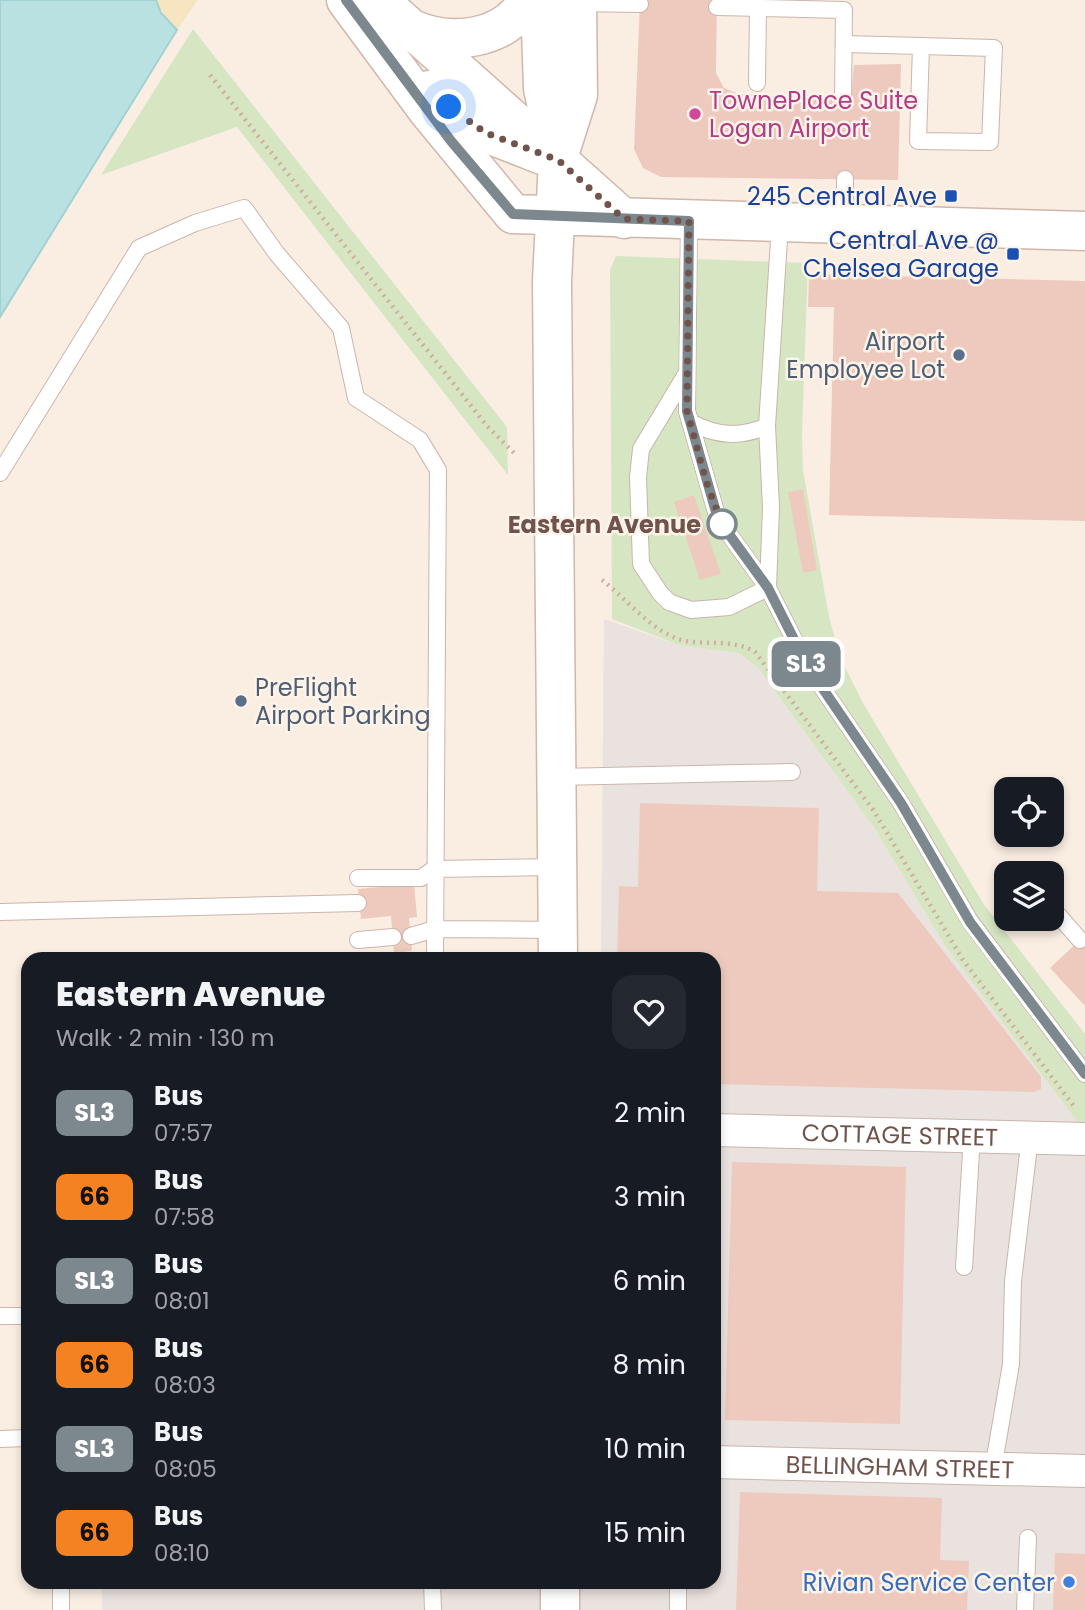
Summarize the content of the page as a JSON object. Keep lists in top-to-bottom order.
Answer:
{
  "streets": {
    "street": ["COTTAGE STREET", "BELLINGHAM STREET"]
  },
  "places": {
    "other": [
      "TownePlace Suite Logan Airport",
      "Airport Employee Lot",
      "Eastern Avenue",
      "PreFlight Airport Parking",
      "Rivian Service Center"
    ],
    "transit": ["245 Central Ave", "Central Ave @ Chelsea Garage"]
  },
  "lines": ["bus line SL3"],
  "page": {
    "on_map": "SL3",
    "heading": ["Eastern Avenue", "Walk · 2 min · 130 m"],
    "list": [
      {
        "mark": "SL3",
        "name": "Bus",
        "note": "07:57",
        "value": "2 min"
      },
      {
        "mark": "66",
        "name": "Bus",
        "note": "07:58",
        "value": "3 min"
      },
      {
        "mark": "SL3",
        "name": "Bus",
        "note": "08:01",
        "value": "6 min"
      },
      {
        "mark": "66",
        "name": "Bus",
        "note": "08:03",
        "value": "8 min"
      },
      {
        "mark": "SL3",
        "name": "Bus",
        "note": "08:05",
        "value": "10 min"
      },
      {
        "mark": "66",
        "name": "Bus",
        "note": "08:10",
        "value": "15 min"
      }
    ]
  }
}
